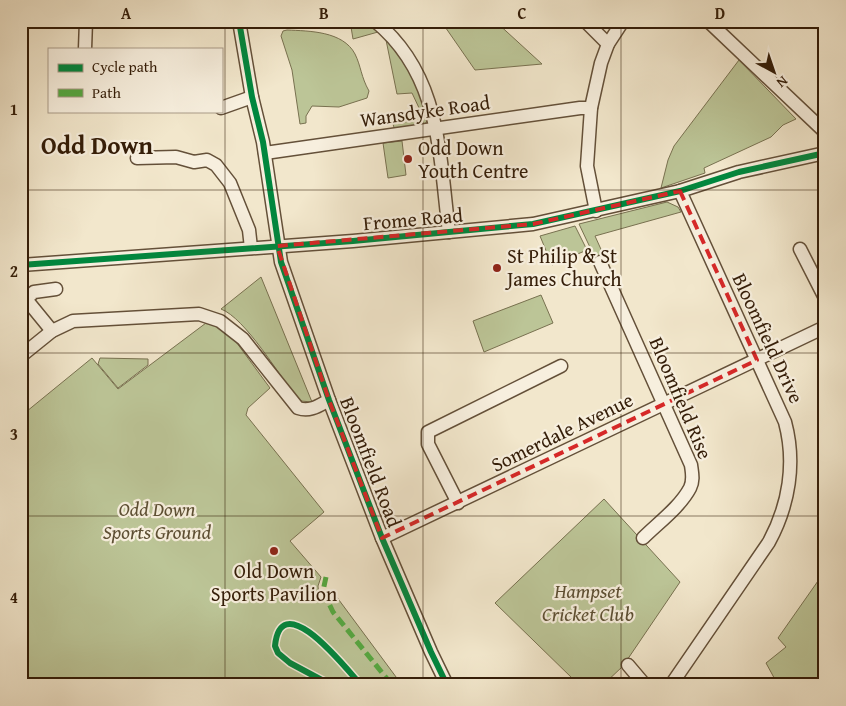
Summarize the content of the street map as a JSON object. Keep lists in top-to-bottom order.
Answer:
{
  "streets": {
    "street": [
      "Wansdyke Road",
      "Frome Road",
      "Bloomfield Drive",
      "Bloomfield Rise",
      "Somerdale Avenue",
      "Bloomfield Road"
    ]
  },
  "crossings": [
    ["Wansdyke Road", "Bloomfield Road"],
    ["Frome Road", "Bloomfield Drive"],
    ["Frome Road", "Bloomfield Road"],
    ["Bloomfield Drive", "Somerdale Avenue"],
    ["Bloomfield Rise", "Somerdale Avenue"],
    ["Somerdale Avenue", "Bloomfield Road"]
  ],
  "districts": ["Odd Down"],
  "parks": ["Odd Down Sports Ground", "Hampset Cricket Club"],
  "places": ["Odd Down Youth Centre", "St Philip & St James Church", "Old Down Sports Pavilion"],
  "legend": ["Cycle path", "Path"],
  "north": "bottom right",
  "grid": {
    "columns": [
      "A",
      "B",
      "C",
      "D"
    ],
    "rows": [
      "1",
      "2",
      "3",
      "4"
    ]
  }
}
